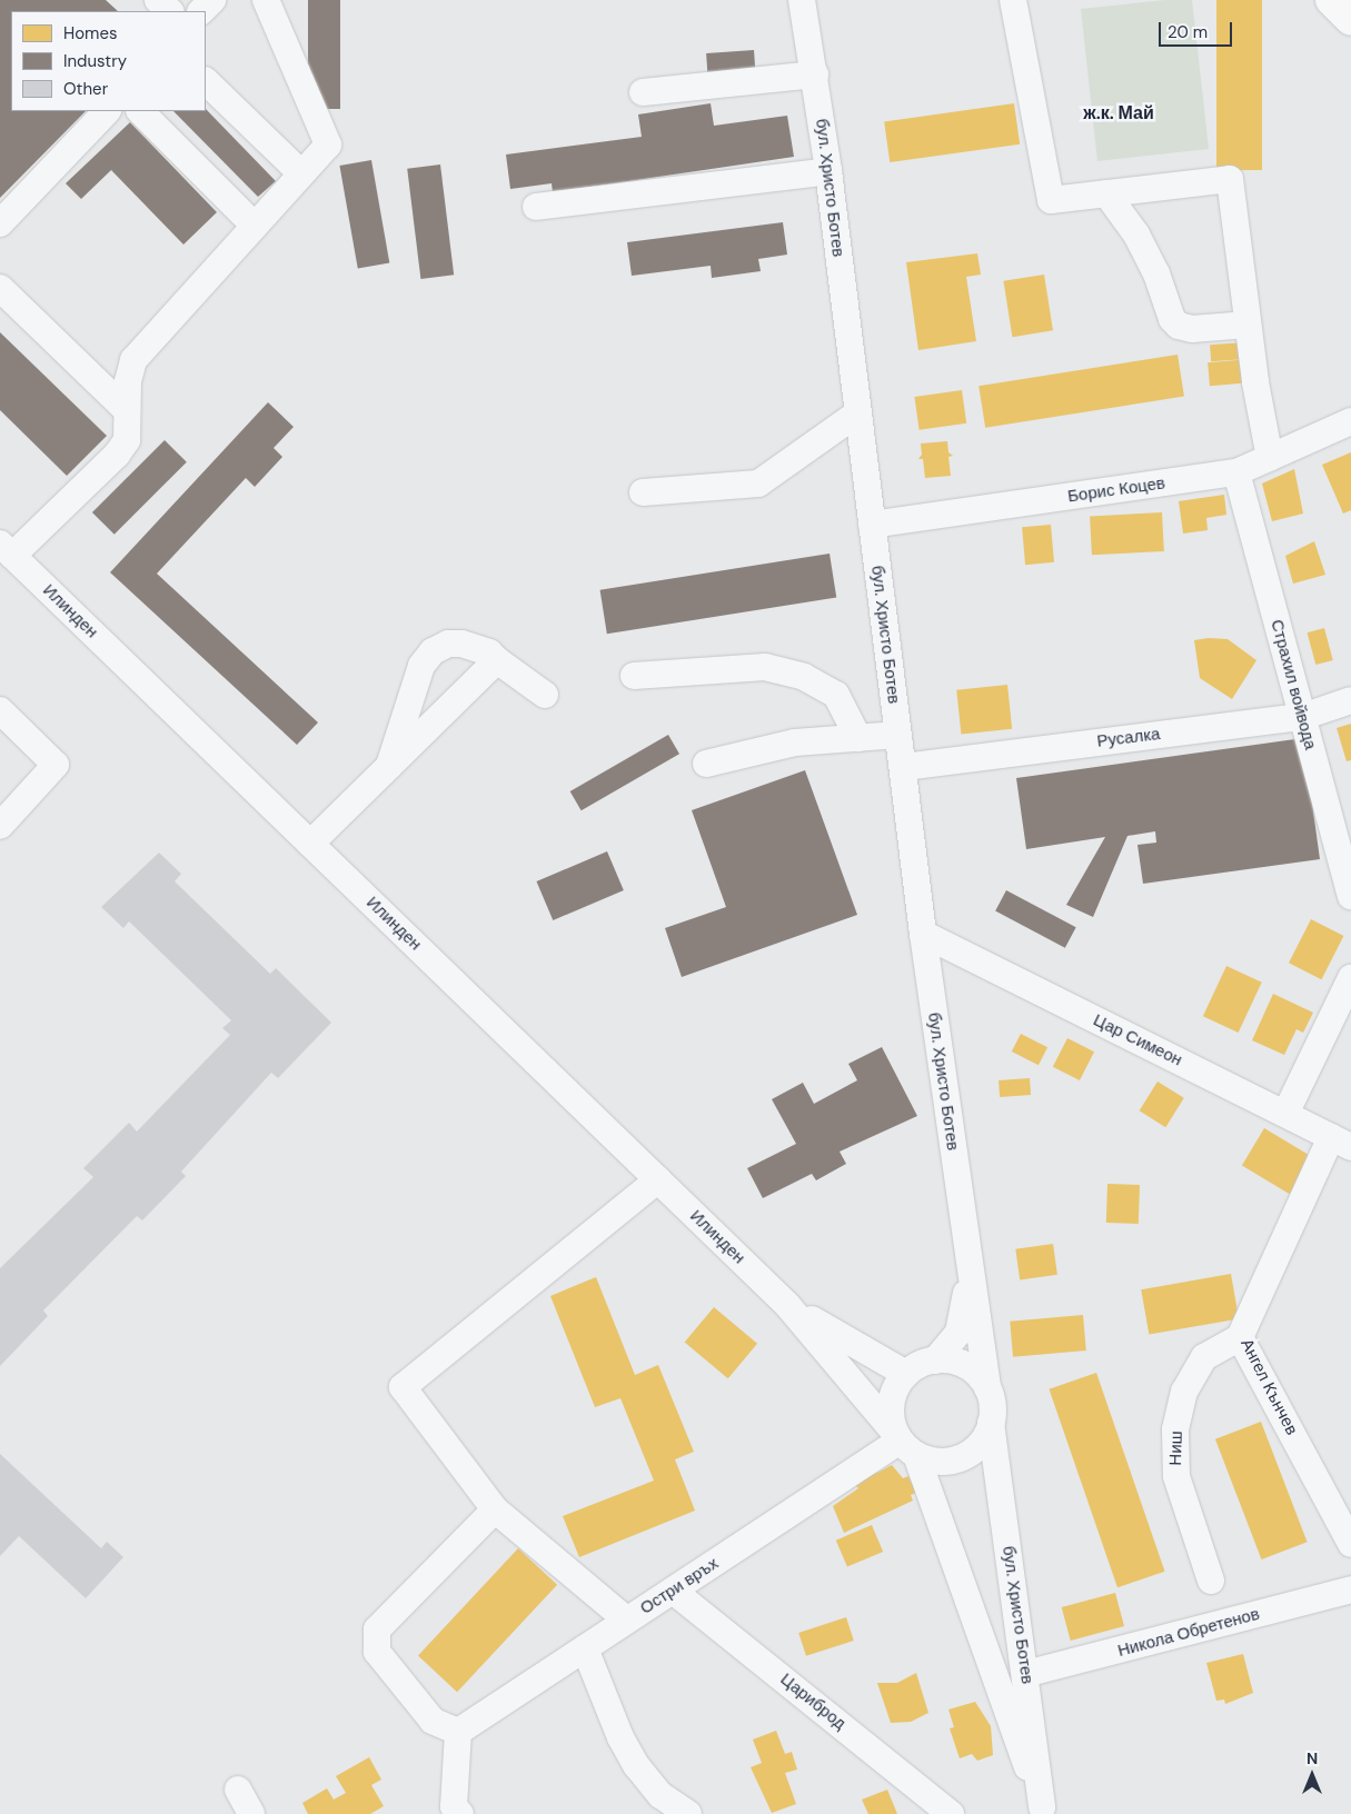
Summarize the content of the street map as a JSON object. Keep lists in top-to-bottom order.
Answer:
{
  "streets": {
    "street": [
      "бул. Христо Ботев",
      "Борис Коцев",
      "Илинден",
      "Страхил войвода",
      "Русалка",
      "Цар Симеон",
      "Ангел Кънчев",
      "Ниш",
      "Остри връх",
      "Никола Обретенов",
      "Цариброд"
    ]
  },
  "crossings": [
    ["бул. Христо Ботев", "Борис Коцев"],
    ["бул. Христо Ботев", "Илинден"],
    ["бул. Христо Ботев", "Русалка"],
    ["бул. Христо Ботев", "Цар Симеон"],
    ["бул. Христо Ботев", "Остри връх"],
    ["бул. Христо Ботев", "Никола Обретенов"],
    ["Борис Коцев", "Страхил войвода"],
    ["Илинден", "Остри връх"],
    ["Страхил войвода", "Русалка"],
    ["Цар Симеон", "Ангел Кънчев"],
    ["Ангел Кънчев", "Ниш"],
    ["Остри връх", "Цариброд"]
  ],
  "districts": ["ж.к. Май"],
  "legend": ["Homes", "Industry", "Other"],
  "scale_bar": "20 m",
  "north": "top"
}
